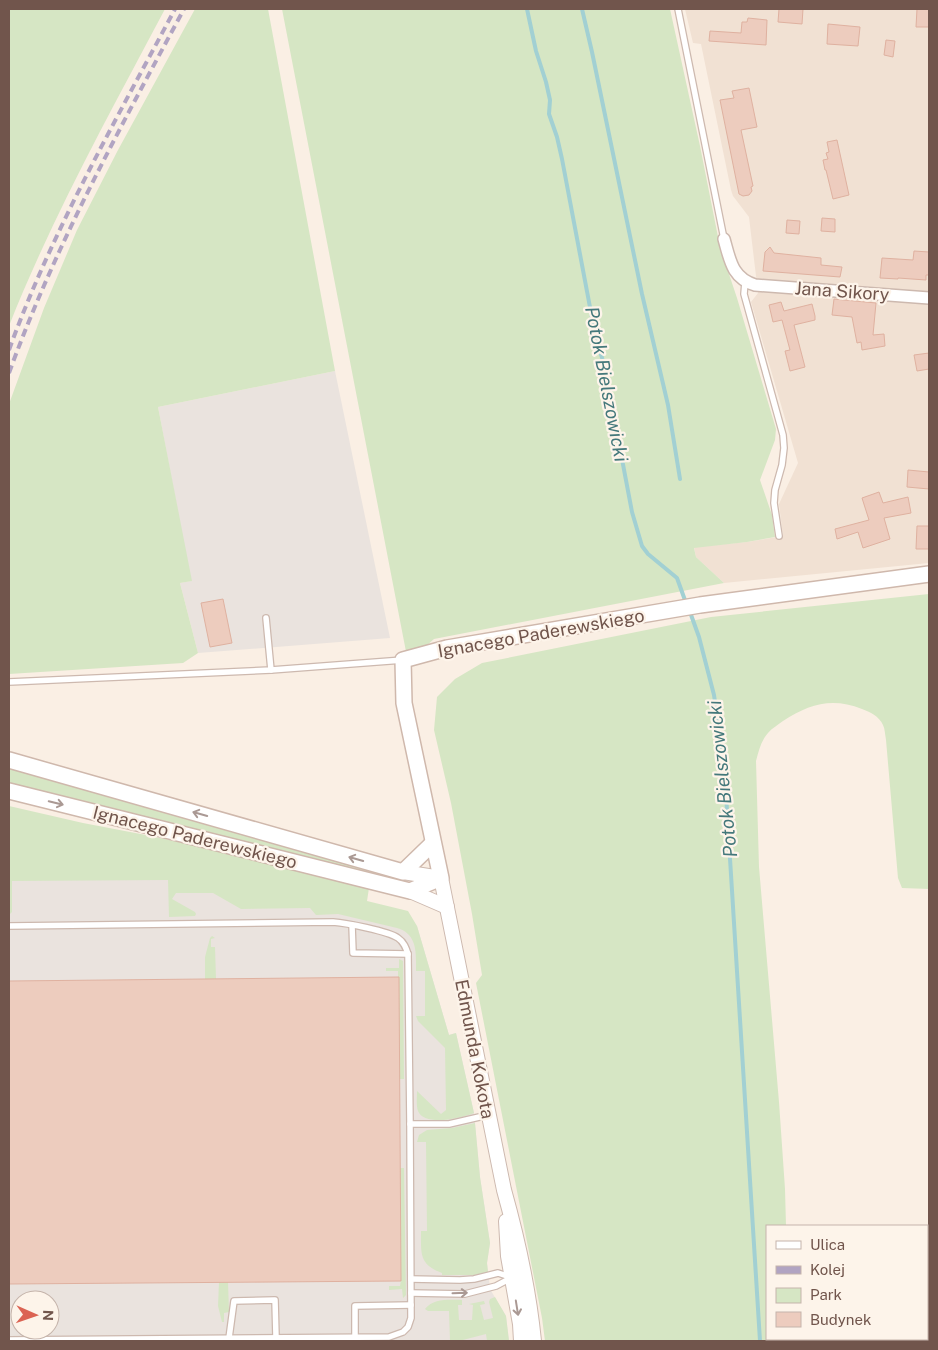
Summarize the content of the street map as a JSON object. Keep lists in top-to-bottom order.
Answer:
{
  "streets": {
    "main road": ["Ignacego Paderewskiego"],
    "street": ["Jana Sikory", "Edmunda Kokota"]
  },
  "water": ["Potok Bielszowicki"],
  "legend": [
    "Ulica",
    "Kolej",
    "Park",
    "Budynek"
  ],
  "north": "right"
}
